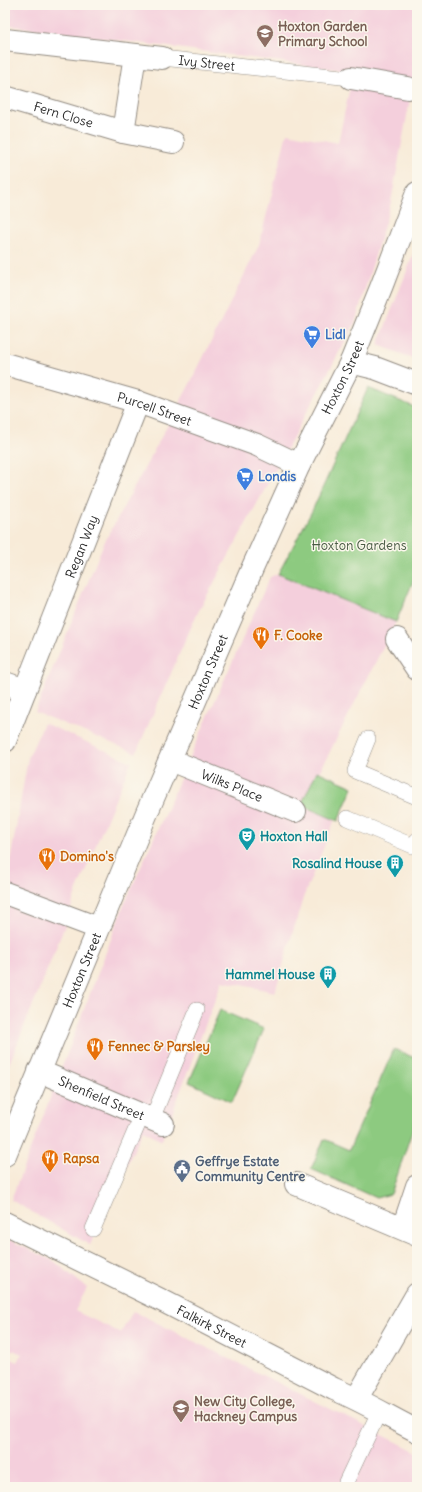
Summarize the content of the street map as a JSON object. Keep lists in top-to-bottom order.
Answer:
{
  "streets": {
    "street": [
      "Ivy Street",
      "Fern Close",
      "Hoxton Street",
      "Purcell Street",
      "Regan Way",
      "Wilks Place",
      "Shenfield Street",
      "Falkirk Street"
    ]
  },
  "crossings": [
    ["Hoxton Street", "Purcell Street"],
    ["Hoxton Street", "Wilks Place"],
    ["Hoxton Street", "Shenfield Street"],
    ["Purcell Street", "Regan Way"]
  ],
  "parks": ["Hoxton Gardens"],
  "places": {
    "school or university": ["Hoxton Garden Primary School", "New City College, Hackney Campus"],
    "supermarket": ["Lidl", "Londis"],
    "restaurant": [
      "F. Cooke",
      "Domino's",
      "Fennec & Parsley",
      "Rapsa"
    ],
    "theatre": ["Hoxton Hall"],
    "building": ["Rosalind House", "Hammel House"],
    "public building": ["Geffrye Estate Community Centre"]
  }
}
